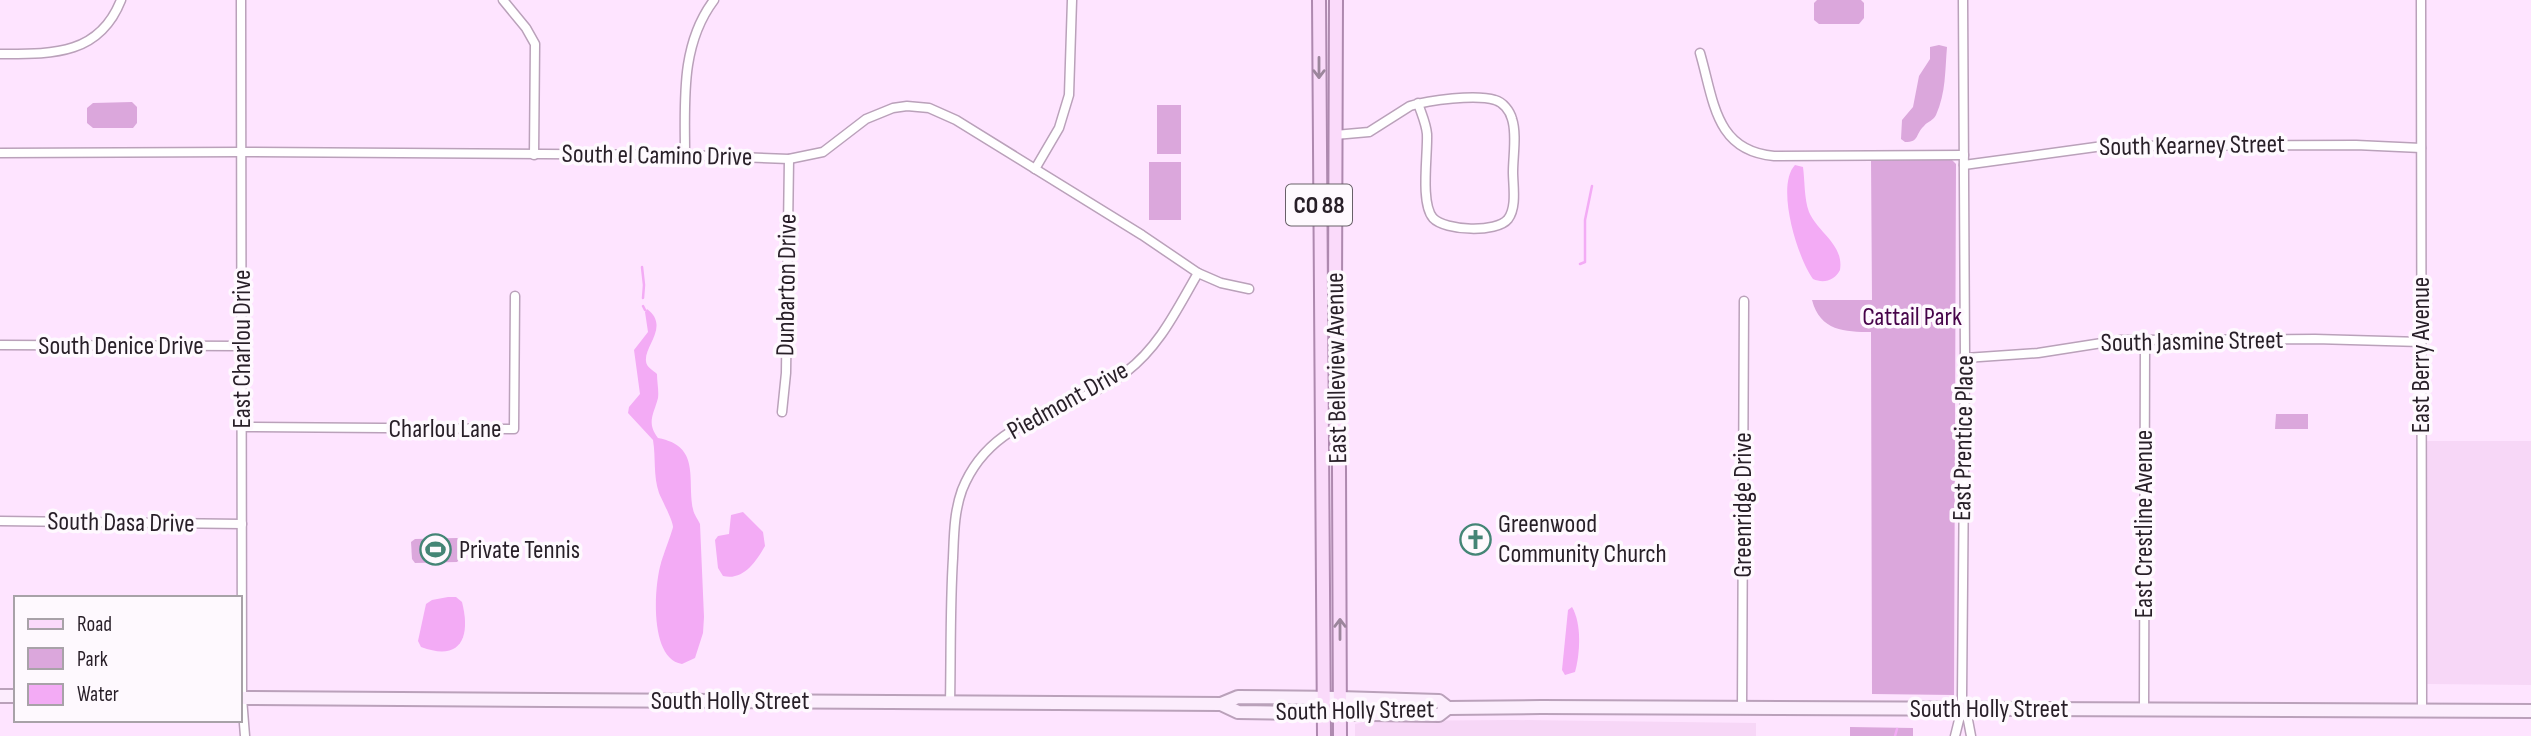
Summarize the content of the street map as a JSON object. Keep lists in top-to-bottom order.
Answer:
{
  "streets": {
    "main road": ["CO 88", "East Belleview Avenue"],
    "street": [
      "South Kearney Street",
      "South el Camino Drive",
      "Dunbarton Drive",
      "South Jasmine Street",
      "South Denice Drive",
      "East Charlou Drive",
      "East Berry Avenue",
      "Piedmont Drive",
      "Charlou Lane",
      "East Prentice Place",
      "Greenridge Drive",
      "South Dasa Drive",
      "East Crestline Avenue",
      "South Holly Street"
    ]
  },
  "crossings": [
    ["South Kearney Street", "East Berry Avenue"],
    ["South Kearney Street", "East Prentice Place"],
    ["South el Camino Drive", "Dunbarton Drive"],
    ["South el Camino Drive", "East Charlou Drive"],
    ["South el Camino Drive", "Piedmont Drive"],
    ["South Jasmine Street", "East Berry Avenue"],
    ["South Jasmine Street", "East Prentice Place"],
    ["South Jasmine Street", "East Crestline Avenue"],
    ["South Denice Drive", "East Charlou Drive"],
    ["East Charlou Drive", "Charlou Lane"],
    ["East Charlou Drive", "South Dasa Drive"],
    ["East Berry Avenue", "South Holly Street"],
    ["East Belleview Avenue", "South Holly Street"],
    ["Piedmont Drive", "South Holly Street"],
    ["East Prentice Place", "South Holly Street"],
    ["Greenridge Drive", "South Holly Street"],
    ["East Crestline Avenue", "South Holly Street"]
  ],
  "parks": ["Cattail Park"],
  "places": {
    "church": ["Greenwood Community Church"],
    "sports": ["Private Tennis"]
  },
  "legend": ["Road", "Park", "Water"]
}
